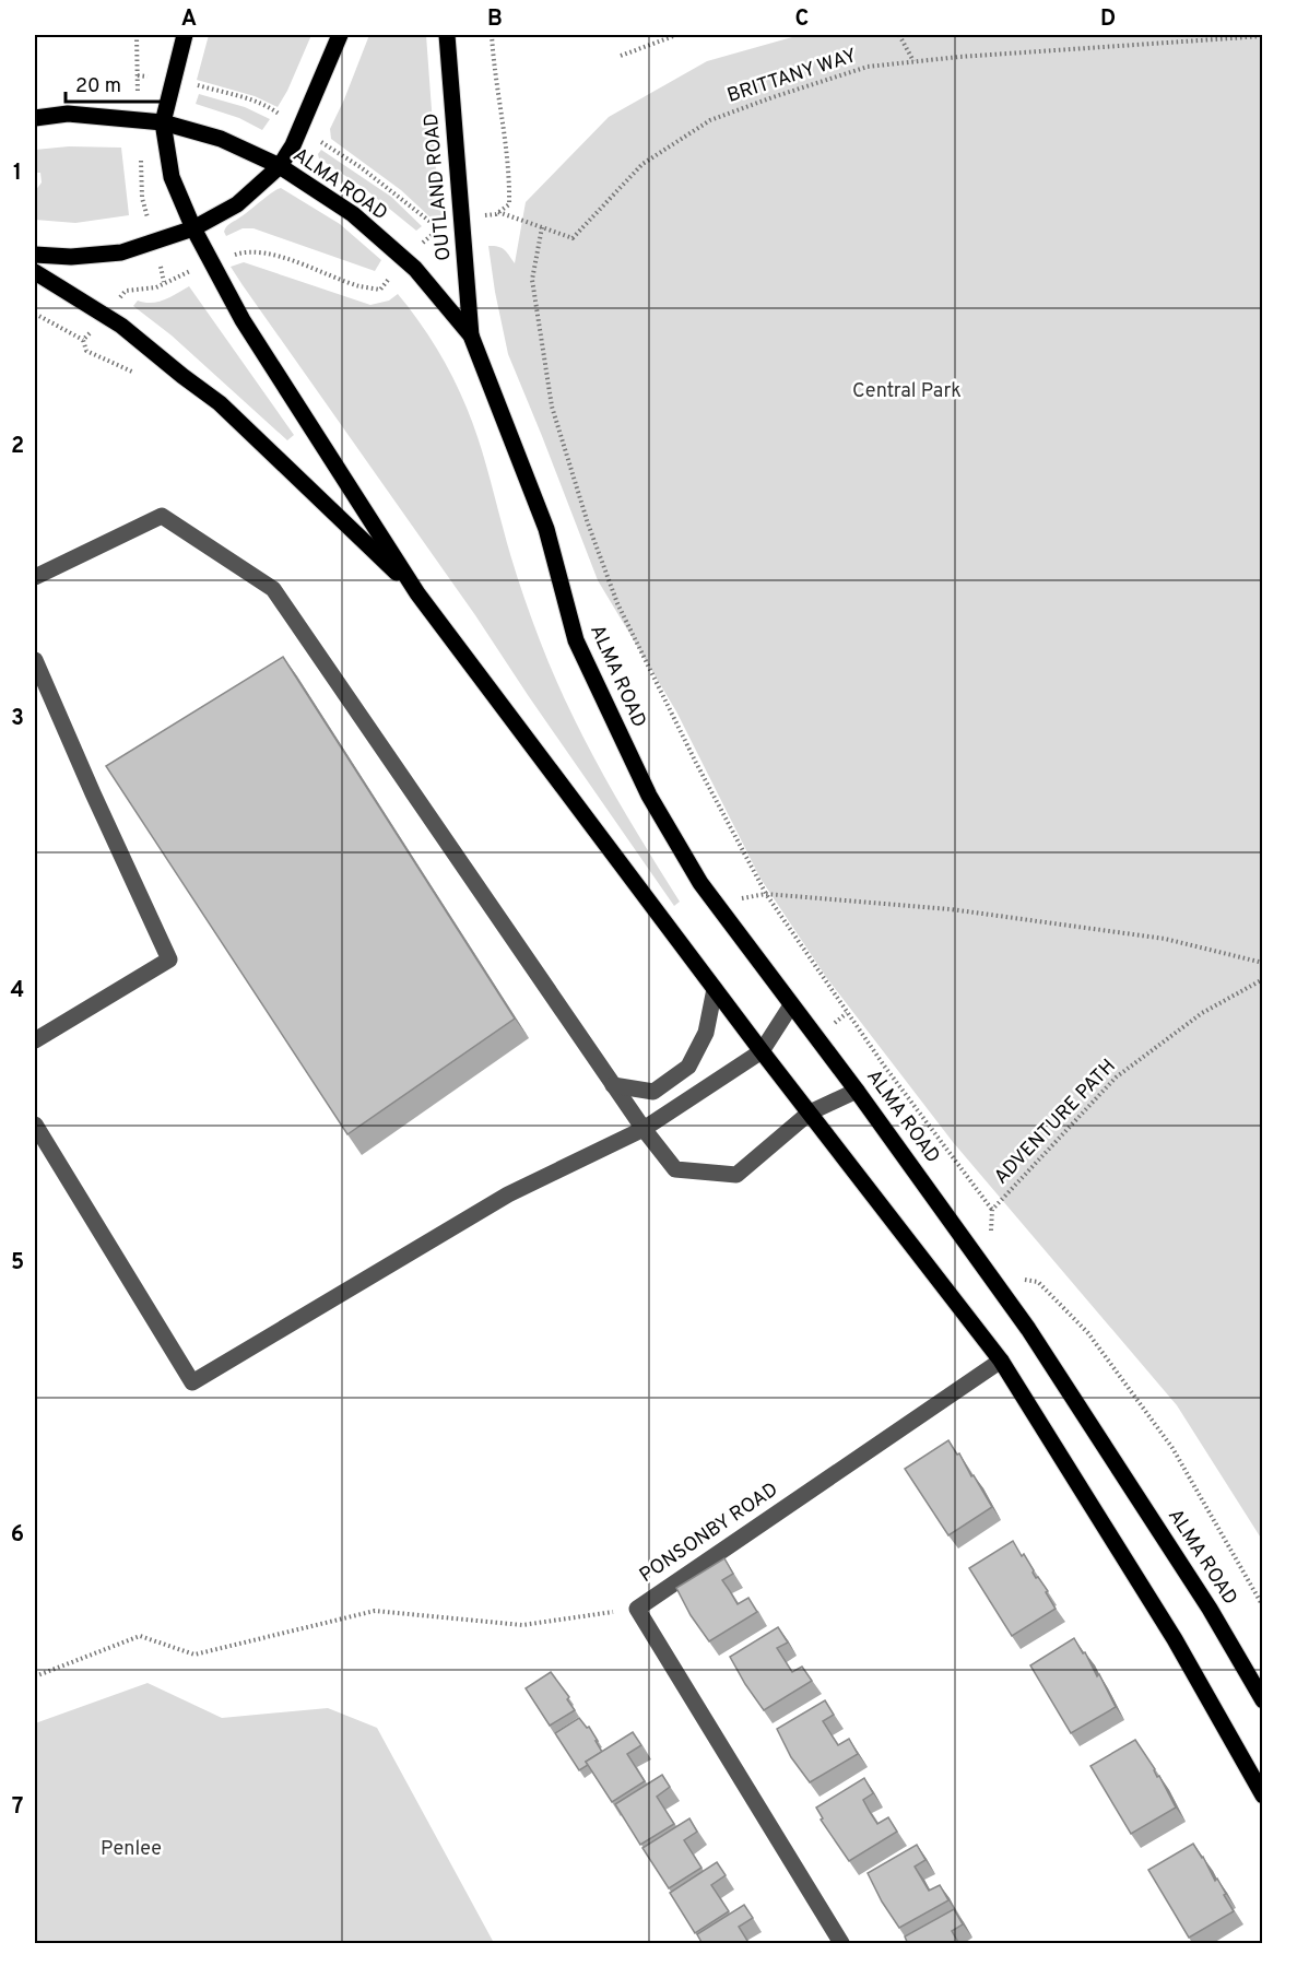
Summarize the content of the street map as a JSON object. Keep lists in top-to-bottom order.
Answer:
{
  "streets": {
    "main road": ["ALMA ROAD", "OUTLAND ROAD"],
    "street": ["PONSONBY ROAD"],
    "path": ["BRITTANY WAY", "ADVENTURE PATH"]
  },
  "crossings": [
    ["ALMA ROAD", "OUTLAND ROAD"],
    ["ALMA ROAD", "ADVENTURE PATH"]
  ],
  "parks": ["Central Park", "Penlee"],
  "scale_bar": "20 m",
  "grid": {
    "columns": [
      "A",
      "B",
      "C",
      "D"
    ],
    "rows": [
      "1",
      "2",
      "3",
      "4",
      "5",
      "6",
      "7"
    ]
  }
}
